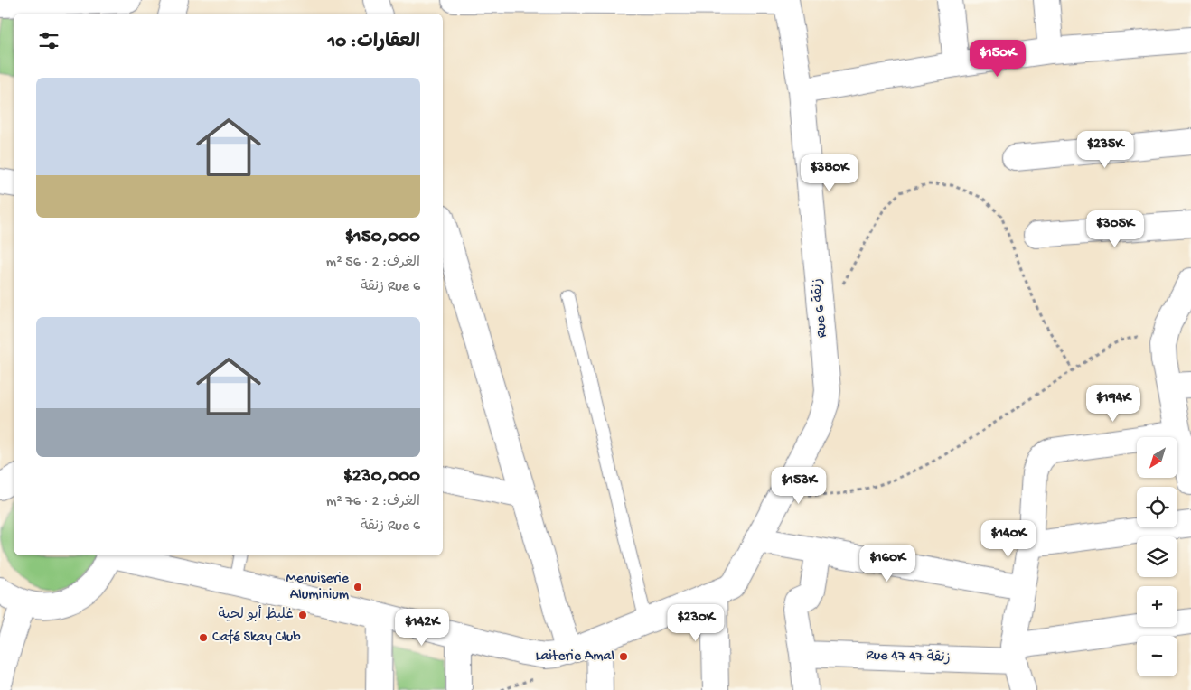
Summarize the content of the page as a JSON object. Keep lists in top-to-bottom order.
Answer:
{
  "streets": {
    "street": ["Rue 6 زنقة", "Rue 47 زنقة 47"]
  },
  "places": [
    "Menuiserie Aluminium",
    "غليظ أبو لحية",
    "Café Skay Club",
    "Laiterie Amal"
  ],
  "north": "bottom left",
  "page": {
    "heading": "العقارات: 10",
    "price": [
      "$150K",
      "$235K",
      "$380K",
      "$305K",
      "$194K",
      "$153K",
      "$140K",
      "$160K",
      "$230K",
      "$142K"
    ],
    "list": [
      {
        "name": "$150,000",
        "note": "الغرف: 2 · 56 m² · Rue 6 زنقة"
      },
      {
        "name": "$230,000",
        "note": "الغرف: 2 · 76 m² · Rue 6 زنقة"
      }
    ],
    "map_buttons": ["+", "−"]
  }
}
